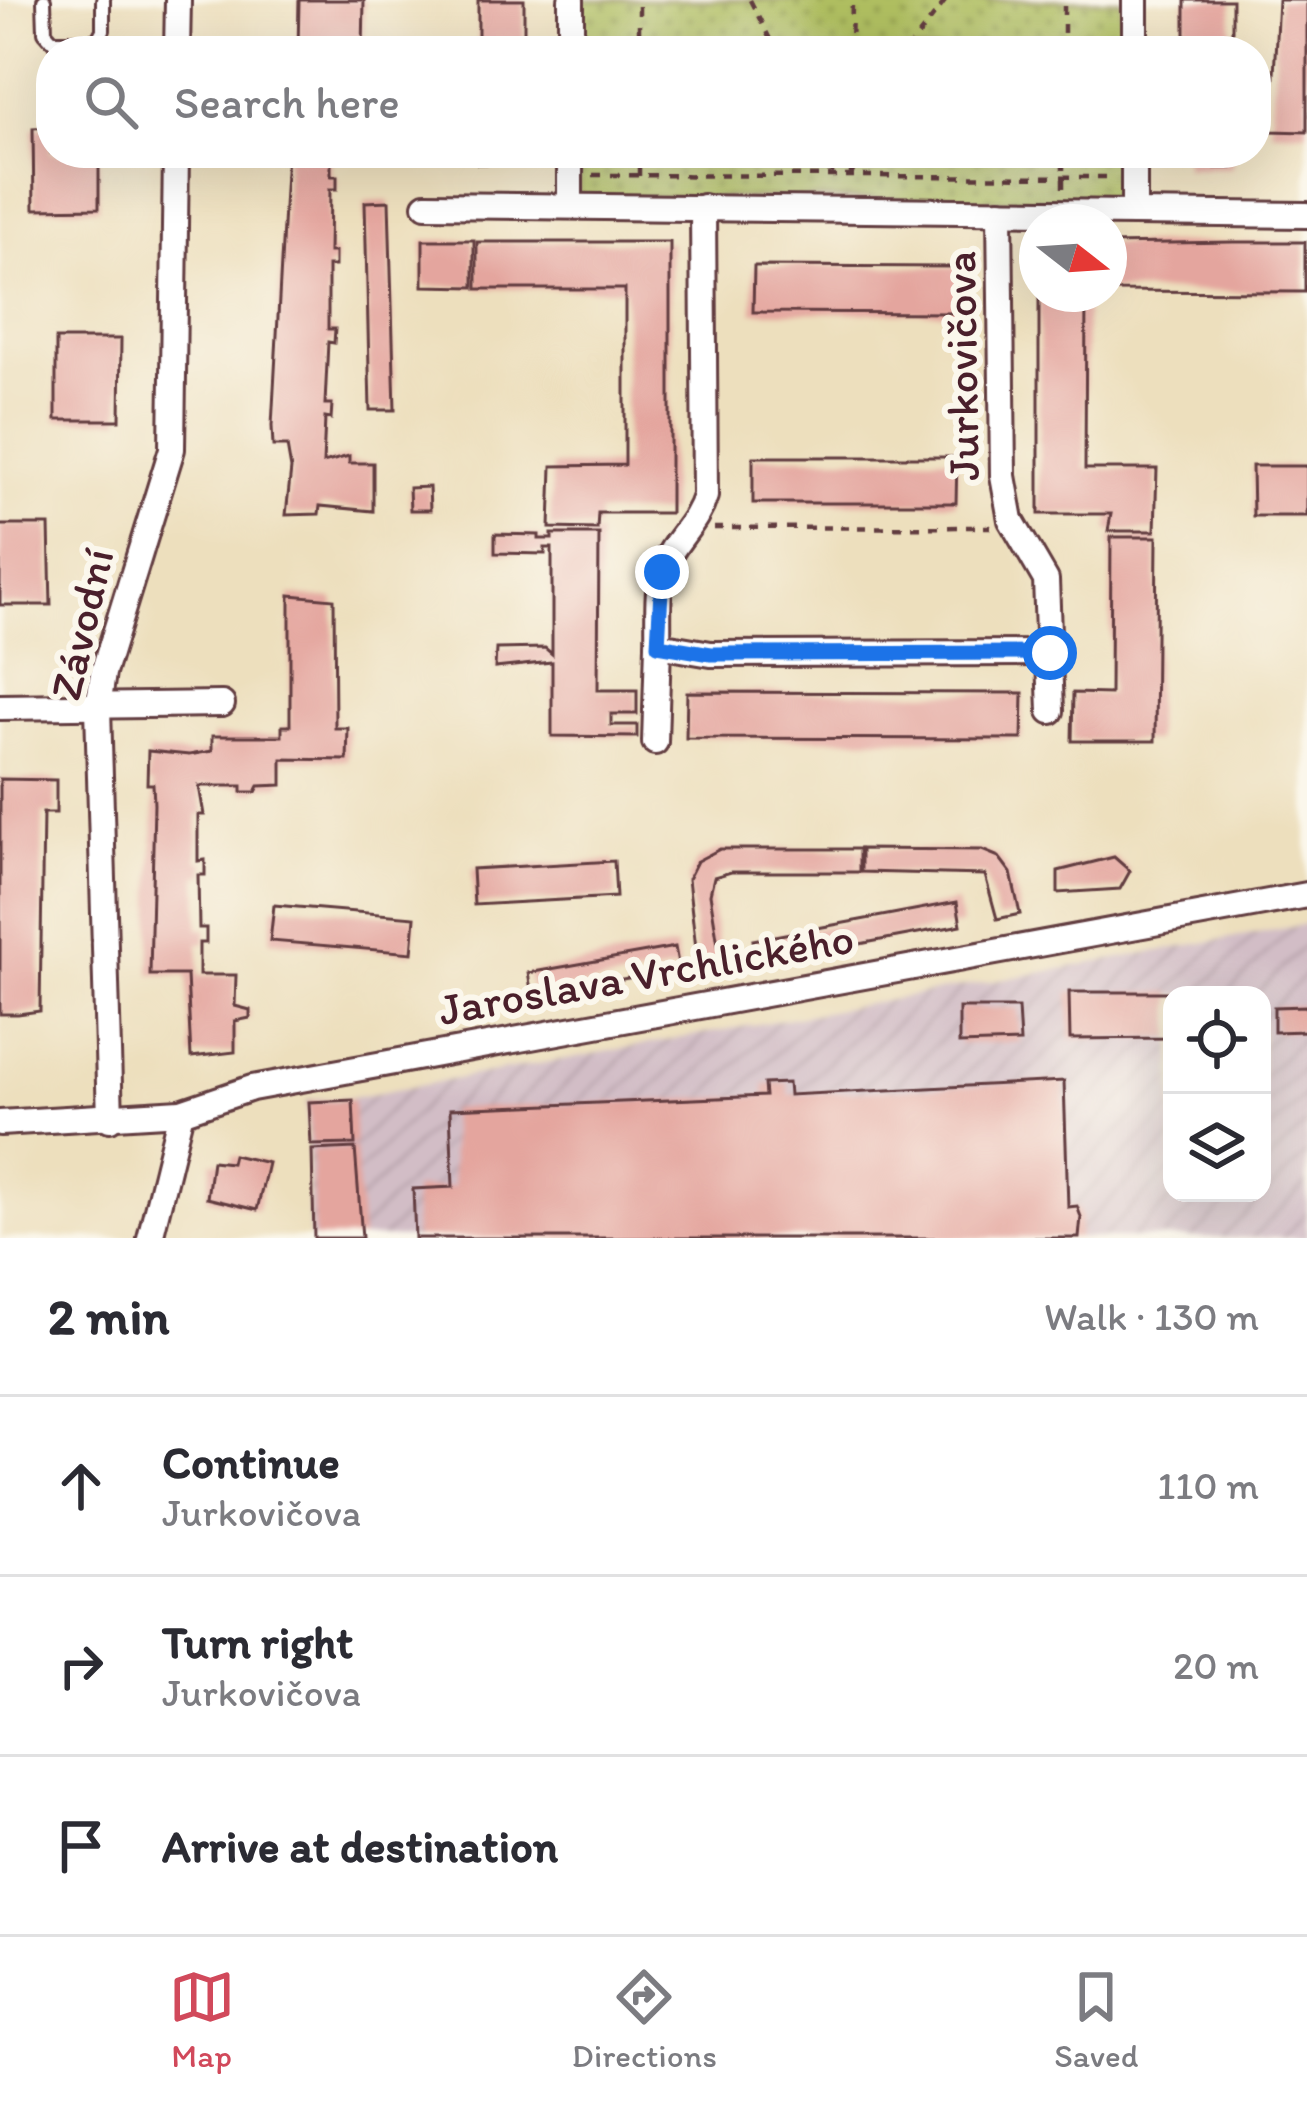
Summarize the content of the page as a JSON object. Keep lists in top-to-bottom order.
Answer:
{
  "streets": {
    "street": ["Jurkovičova", "Závodní", "Jaroslava Vrchlického"]
  },
  "crossings": [
    ["Závodní", "Jaroslava Vrchlického"]
  ],
  "north": "right",
  "page": {
    "search": "Search here",
    "heading": ["2 min", "Walk · 130 m"],
    "list": [
      ["Continue", "Jurkovičova", "110 m"],
      ["Turn right", "Jurkovičova", "20 m"],
      "Arrive at destination"
    ],
    "nav": ["Map", "Directions", "Saved"]
  }
}
